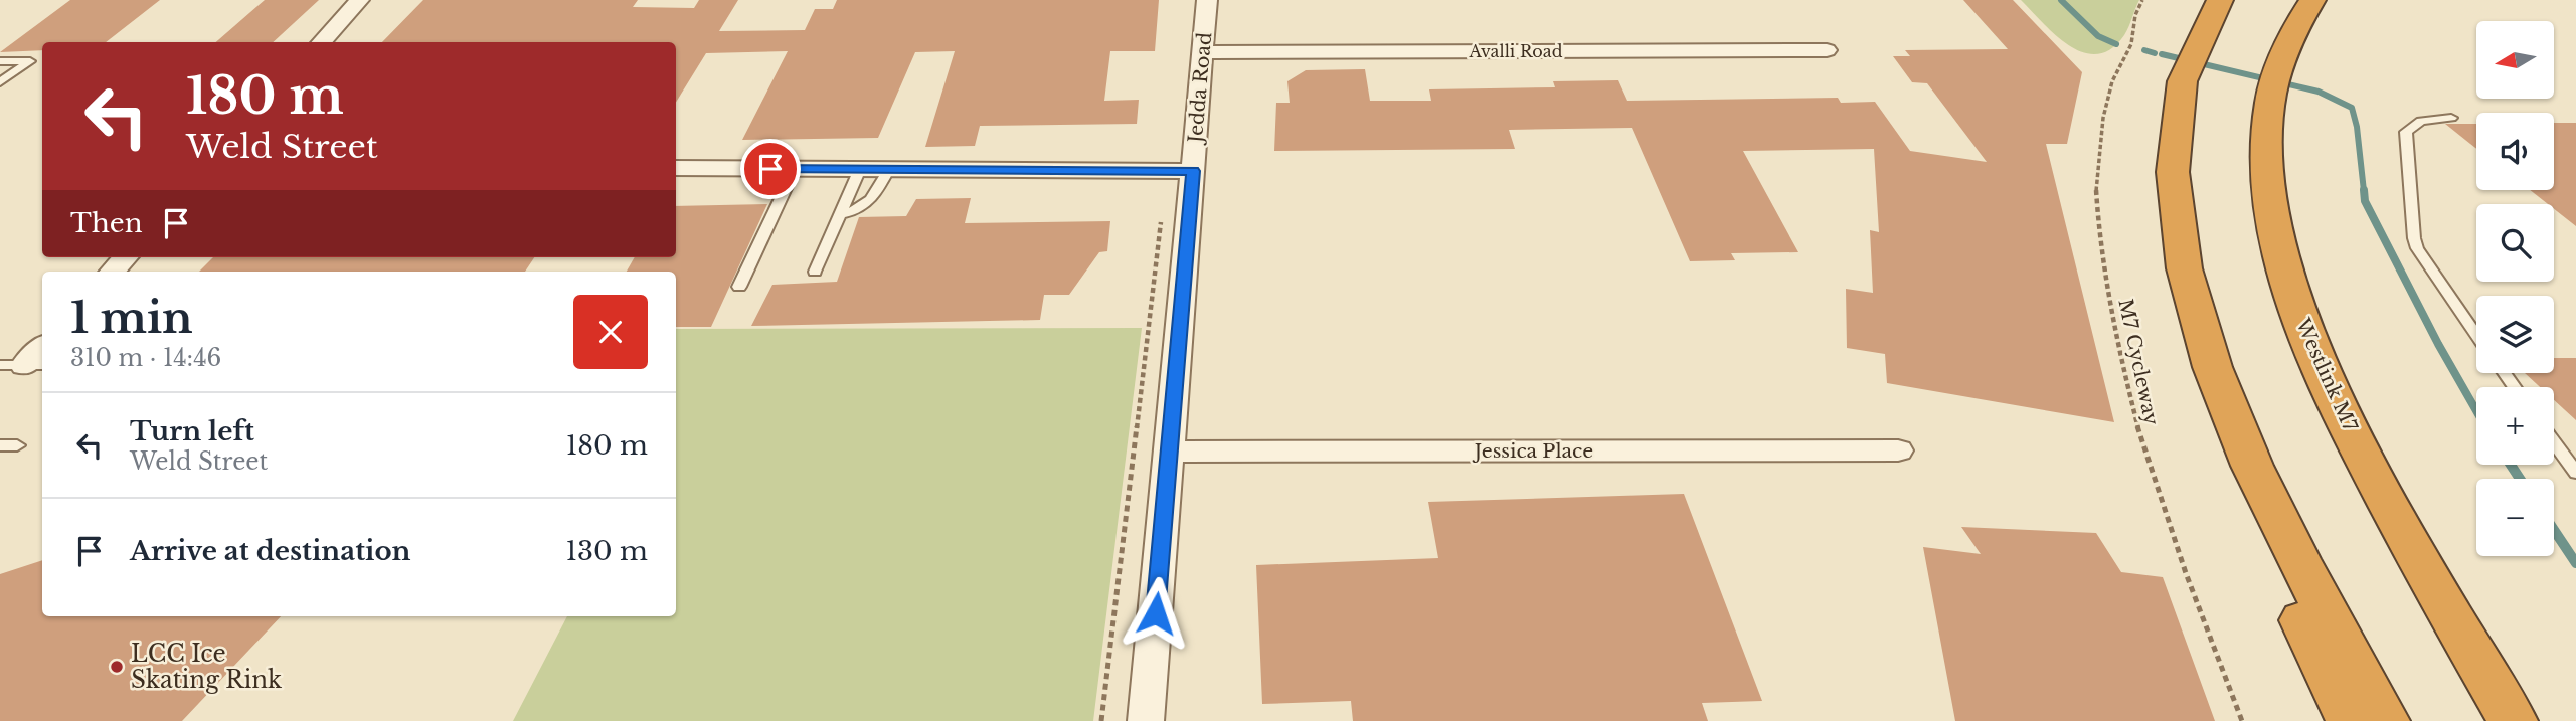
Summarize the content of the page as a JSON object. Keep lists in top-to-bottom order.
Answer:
{
  "streets": {
    "highway": ["Westlink M7"],
    "street": ["Avalli Road", "Jedda Road", "Jessica Place"],
    "path": ["M7 Cycleway"]
  },
  "crossings": [
    ["Avalli Road", "Jedda Road"],
    ["Jedda Road", "Jessica Place"]
  ],
  "places": ["LCC Ice Skating Rink"],
  "north": "left",
  "page": {
    "map_buttons": ["+", "−"],
    "turn": ["180 m", "Weld Street"],
    "then": "Then",
    "heading": ["1 min", "310 m · 14:46"],
    "list": [
      {
        "name": "Turn left",
        "note": "Weld Street",
        "value": "180 m"
      },
      {
        "name": "Arrive at destination",
        "value": "130 m"
      }
    ]
  }
}
